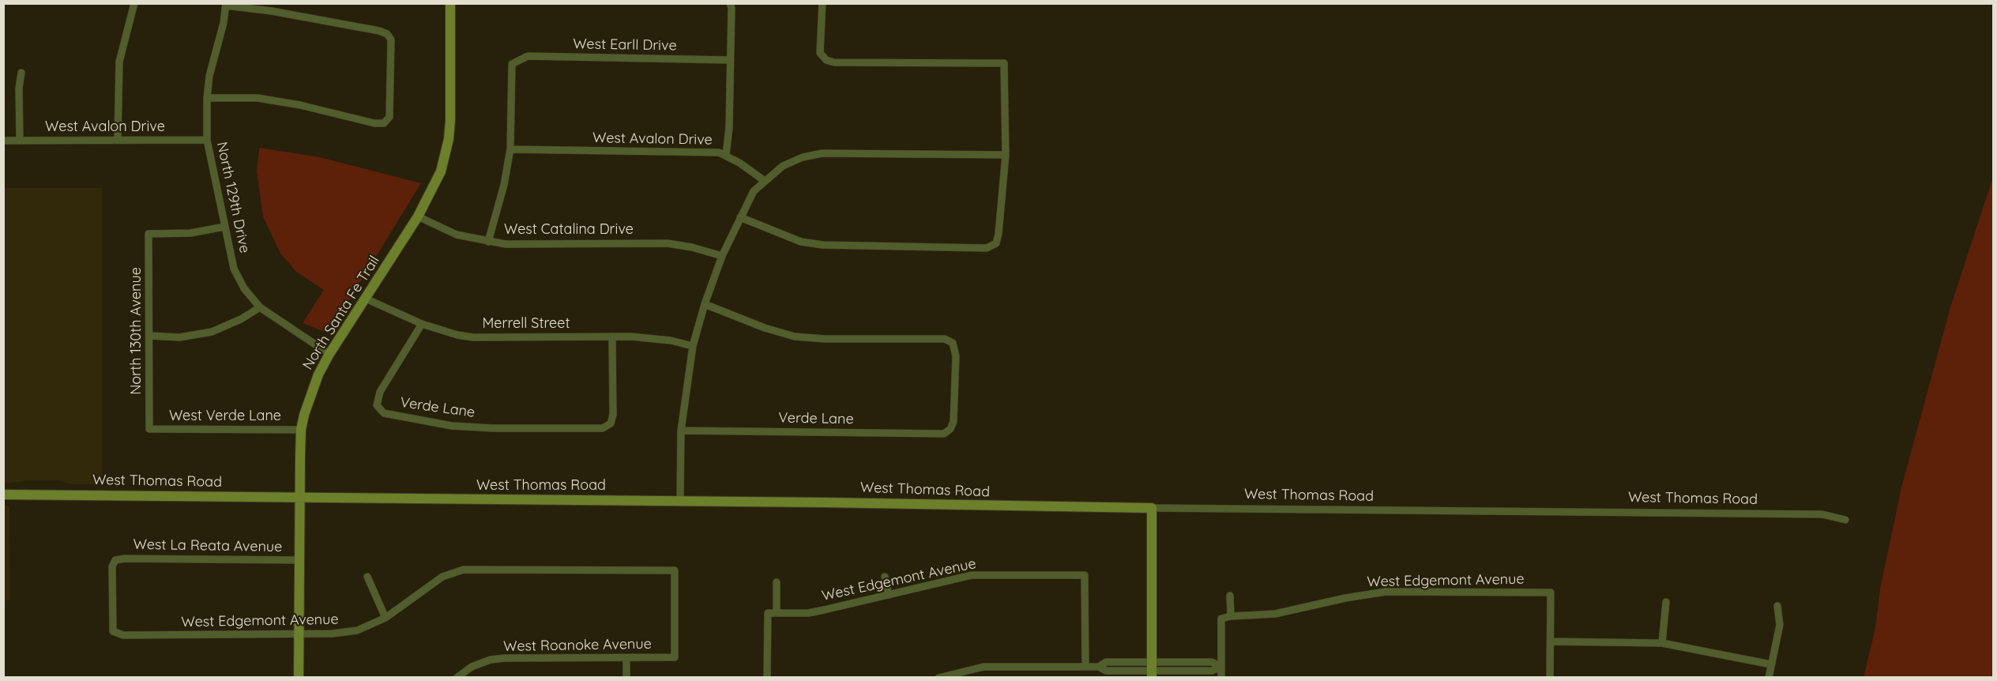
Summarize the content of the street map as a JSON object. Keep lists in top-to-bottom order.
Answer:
{
  "streets": {
    "street": [
      "West Earll Drive",
      "West Avalon Drive",
      "North 129th Drive",
      "West Catalina Drive",
      "North Santa Fe Trail",
      "Merrell Street",
      "North 130th Avenue",
      "Verde Lane",
      "West Verde Lane",
      "West Thomas Road",
      "West La Reata Avenue",
      "West Edgemont Avenue",
      "West Roanoke Avenue"
    ]
  },
  "crossings": [
    ["West Earll Drive", "West Avalon Drive"],
    ["West Avalon Drive", "North 129th Drive"],
    ["North 129th Drive", "North Santa Fe Trail"],
    ["North 129th Drive", "North 130th Avenue"],
    ["West Catalina Drive", "North Santa Fe Trail"],
    ["North Santa Fe Trail", "Merrell Street"],
    ["North Santa Fe Trail", "West Verde Lane"],
    ["North Santa Fe Trail", "West Thomas Road"],
    ["North Santa Fe Trail", "West La Reata Avenue"],
    ["North Santa Fe Trail", "West Edgemont Avenue"],
    ["Merrell Street", "Verde Lane"],
    ["North 130th Avenue", "West Verde Lane"],
    ["West La Reata Avenue", "West Edgemont Avenue"],
    ["West Edgemont Avenue", "West Roanoke Avenue"]
  ]
}
